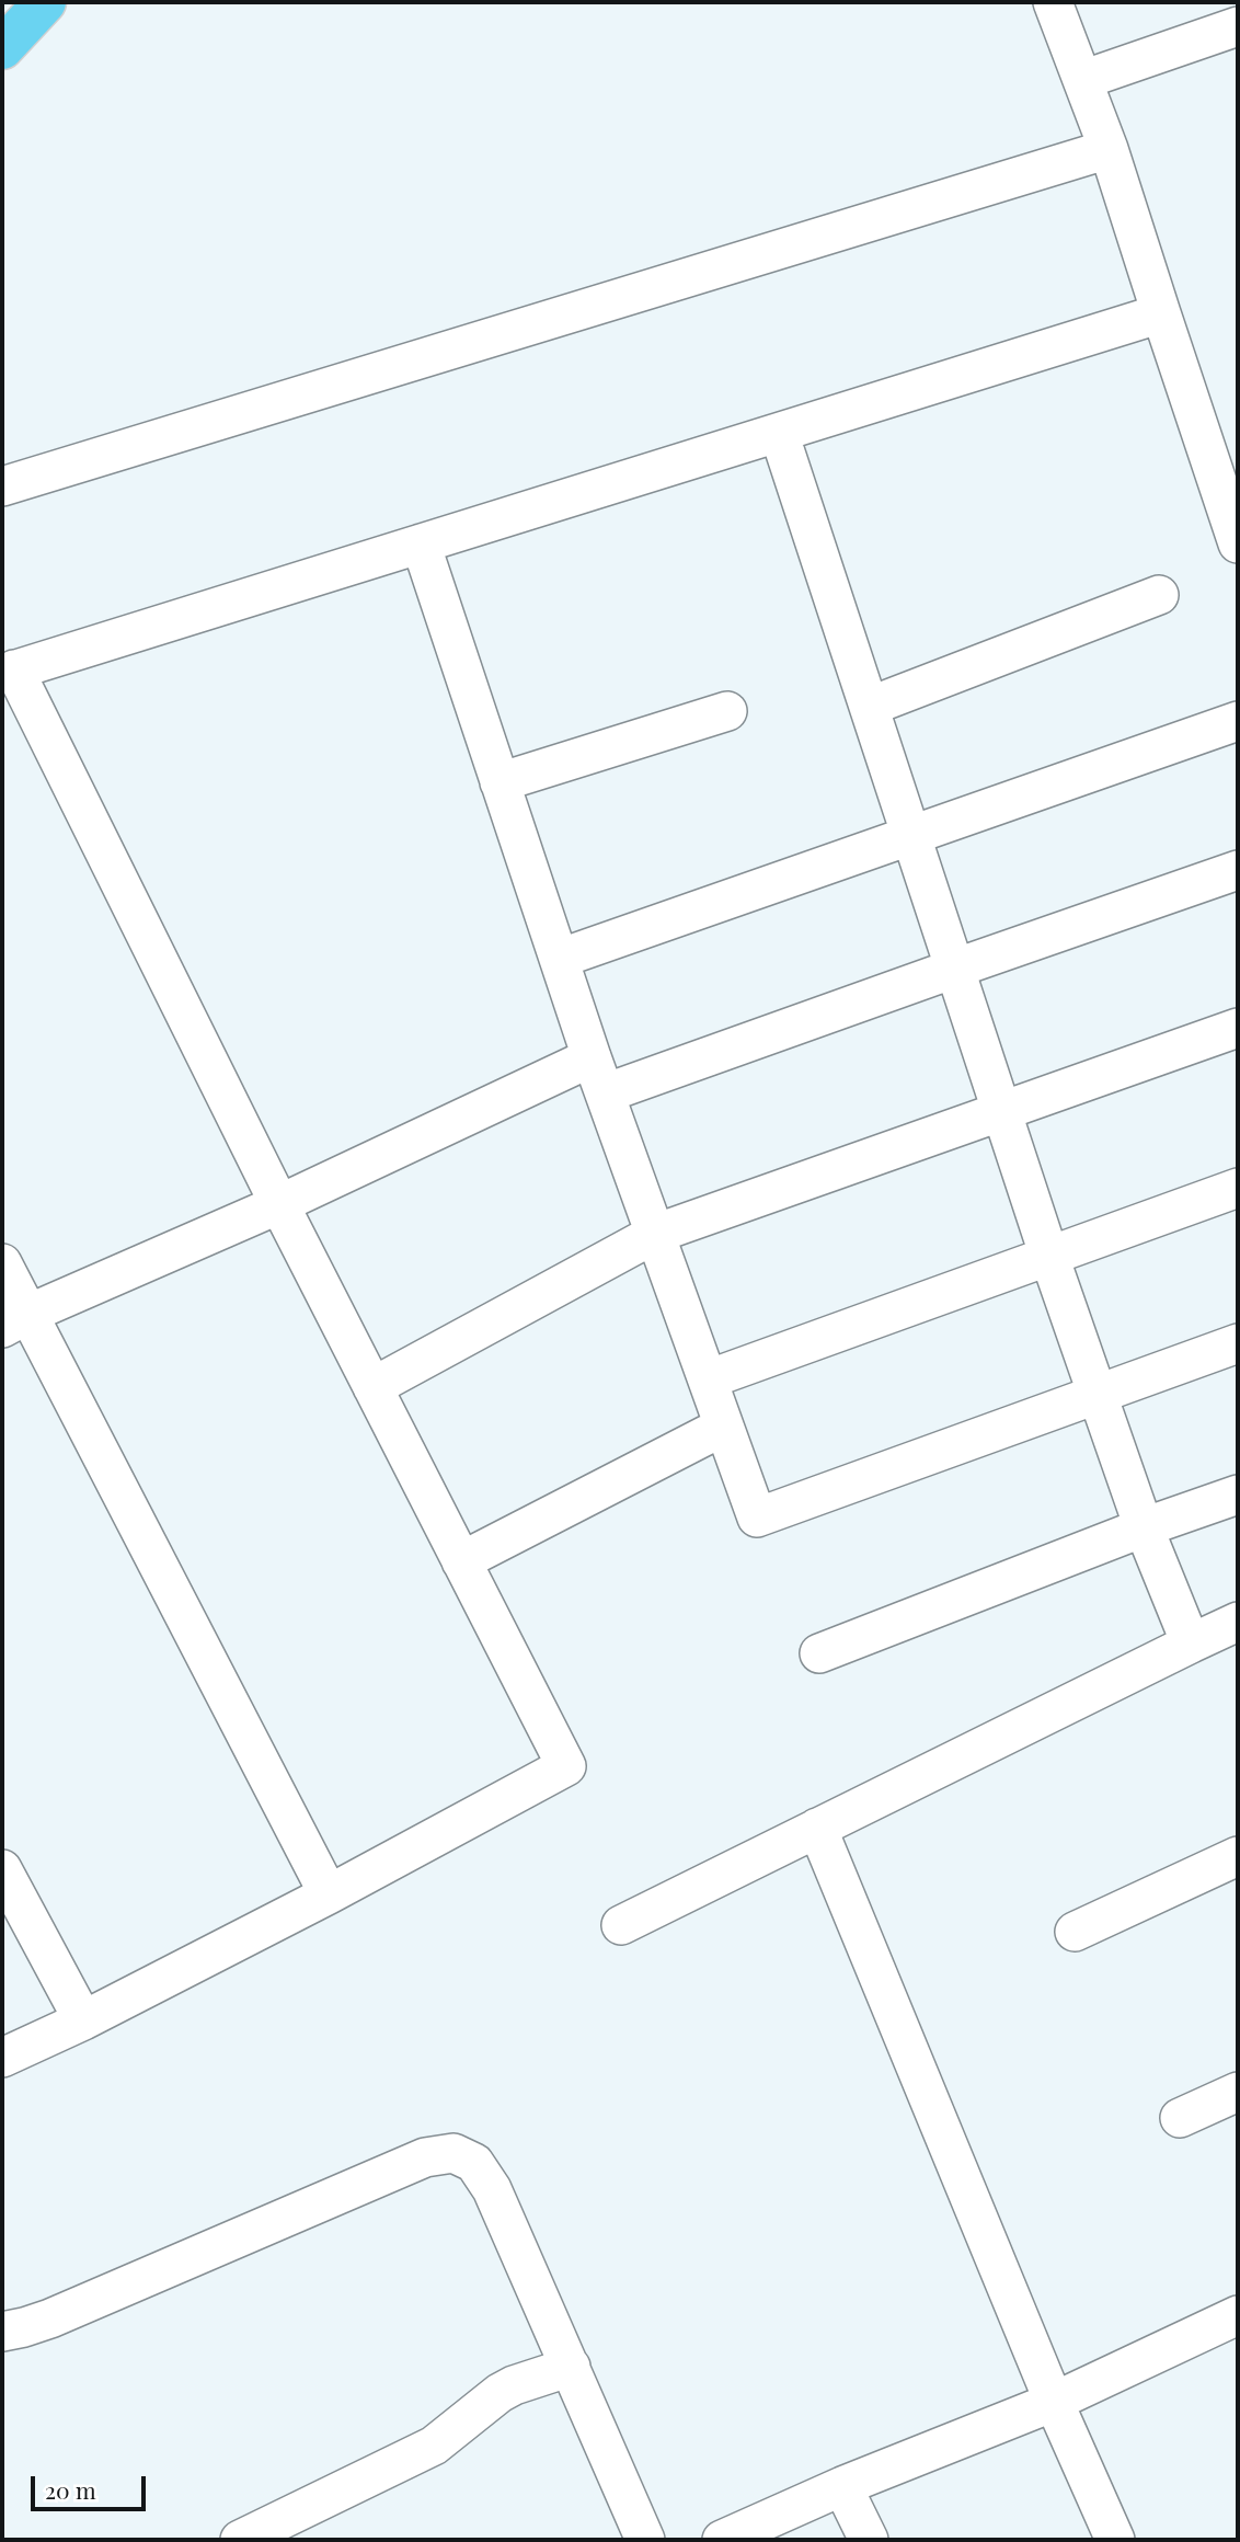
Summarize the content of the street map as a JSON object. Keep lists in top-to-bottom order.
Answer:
{
  "scale_bar": "20 m"
}
